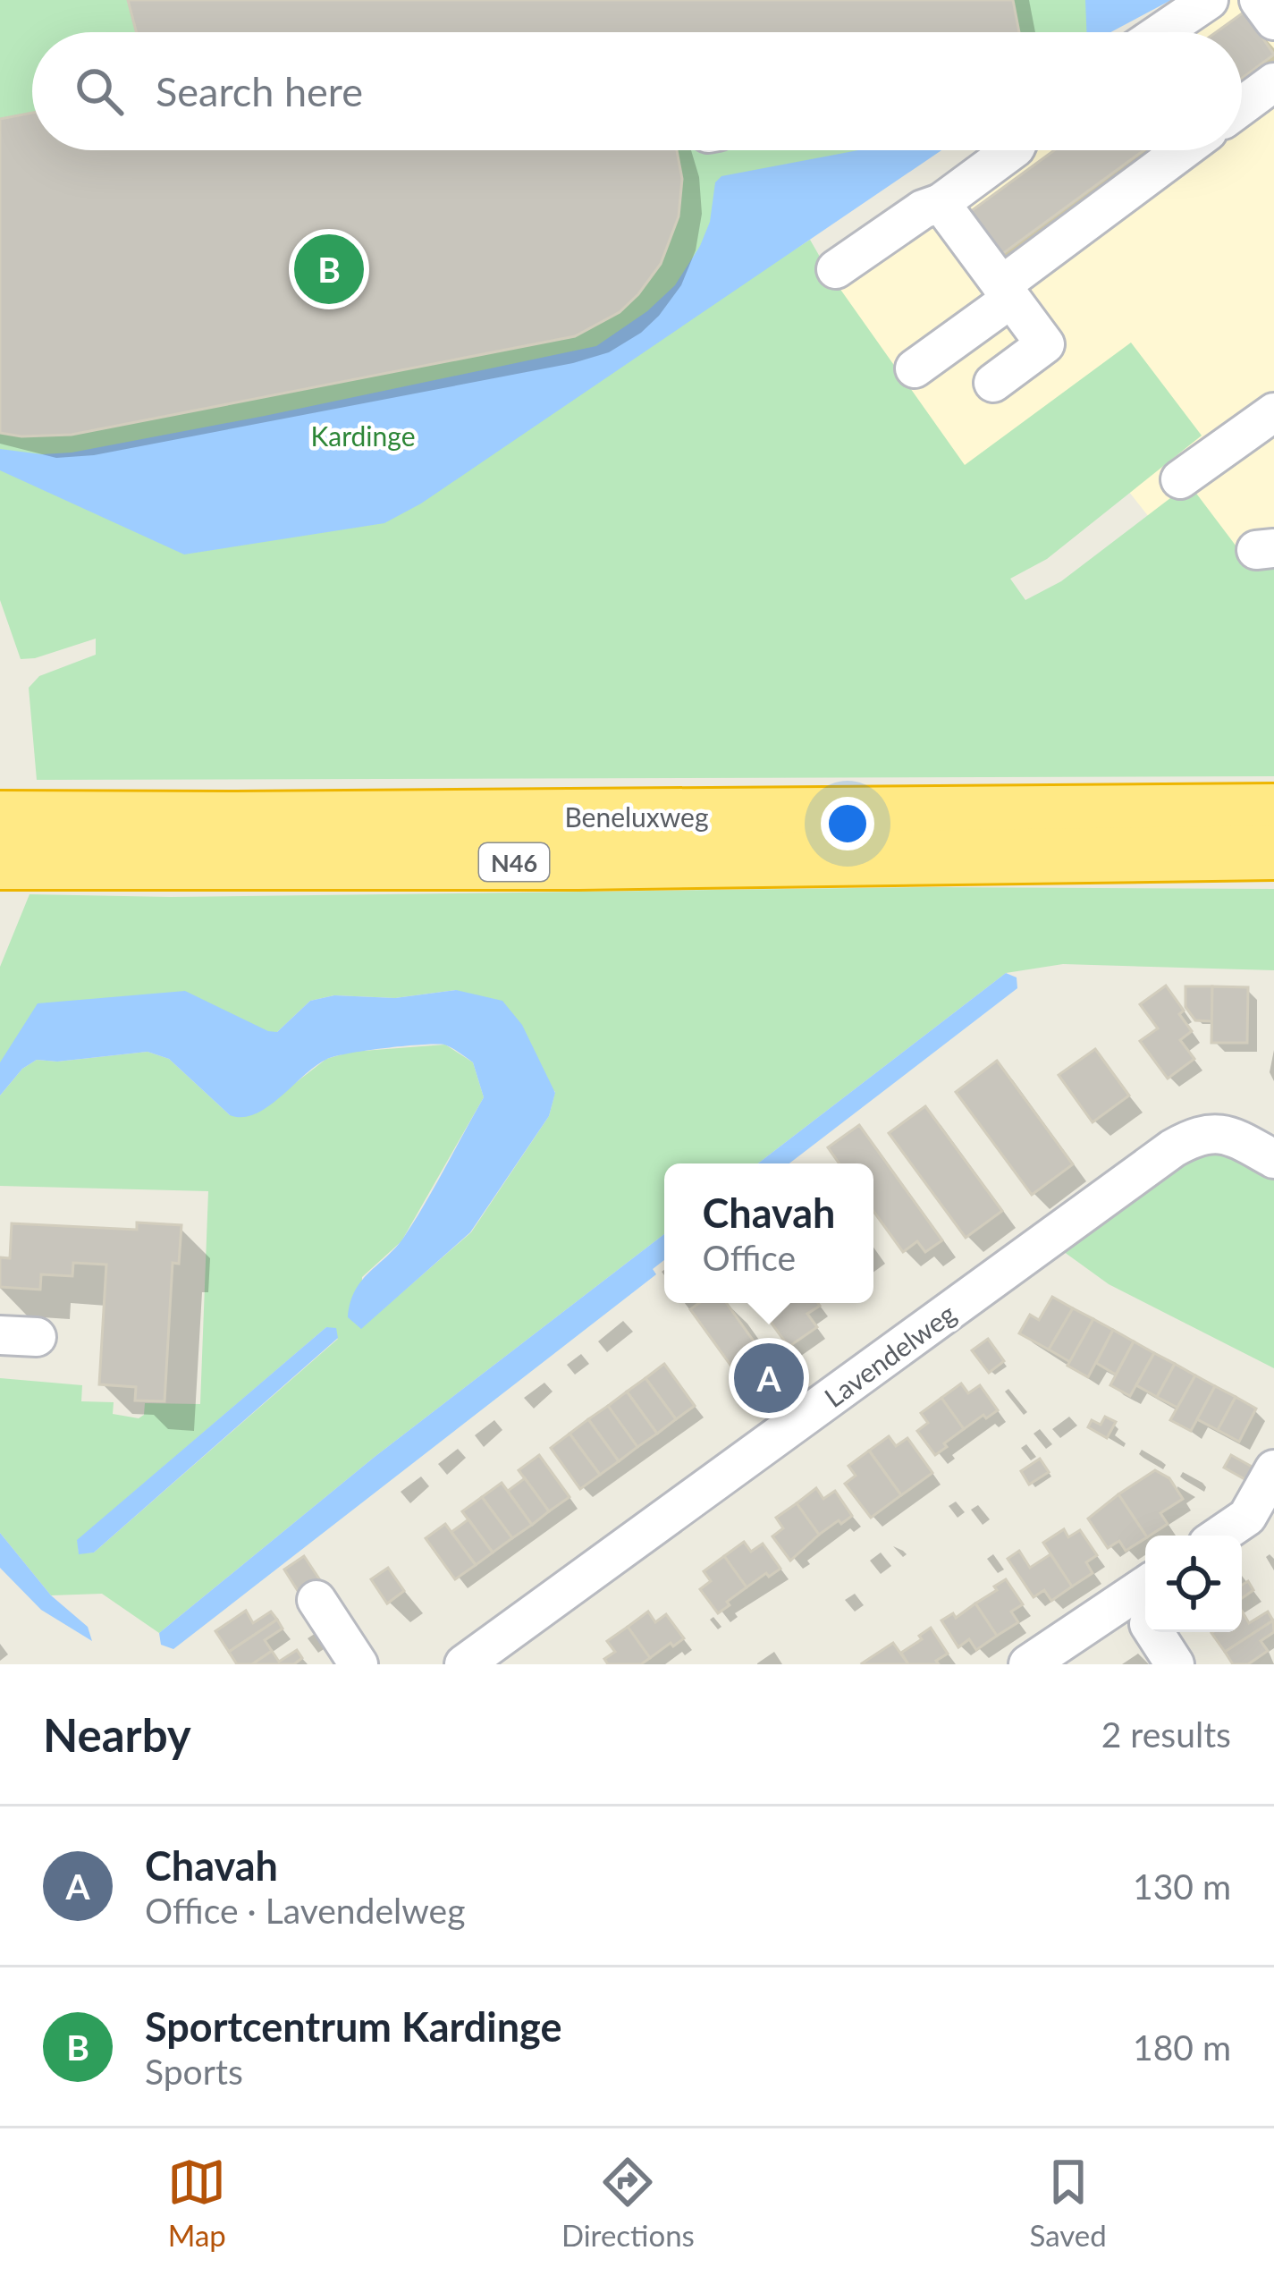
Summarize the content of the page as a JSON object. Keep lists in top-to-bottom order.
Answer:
{
  "streets": {
    "highway": ["Beneluxweg", "N46"],
    "street": ["Lavendelweg"]
  },
  "crossings": [
    ["Beneluxweg", "N46"]
  ],
  "parks": ["Kardinge"],
  "page": {
    "search": "Search here",
    "pins": ["B", "A"],
    "popup": ["Chavah", "Office"],
    "heading": ["Nearby", "2 results"],
    "list": [
      {
        "mark": "A",
        "name": "Chavah",
        "note": "Office · Lavendelweg",
        "value": "130 m"
      },
      {
        "mark": "B",
        "name": "Sportcentrum Kardinge",
        "note": "Sports",
        "value": "180 m"
      }
    ],
    "nav": ["Map", "Directions", "Saved"]
  }
}
